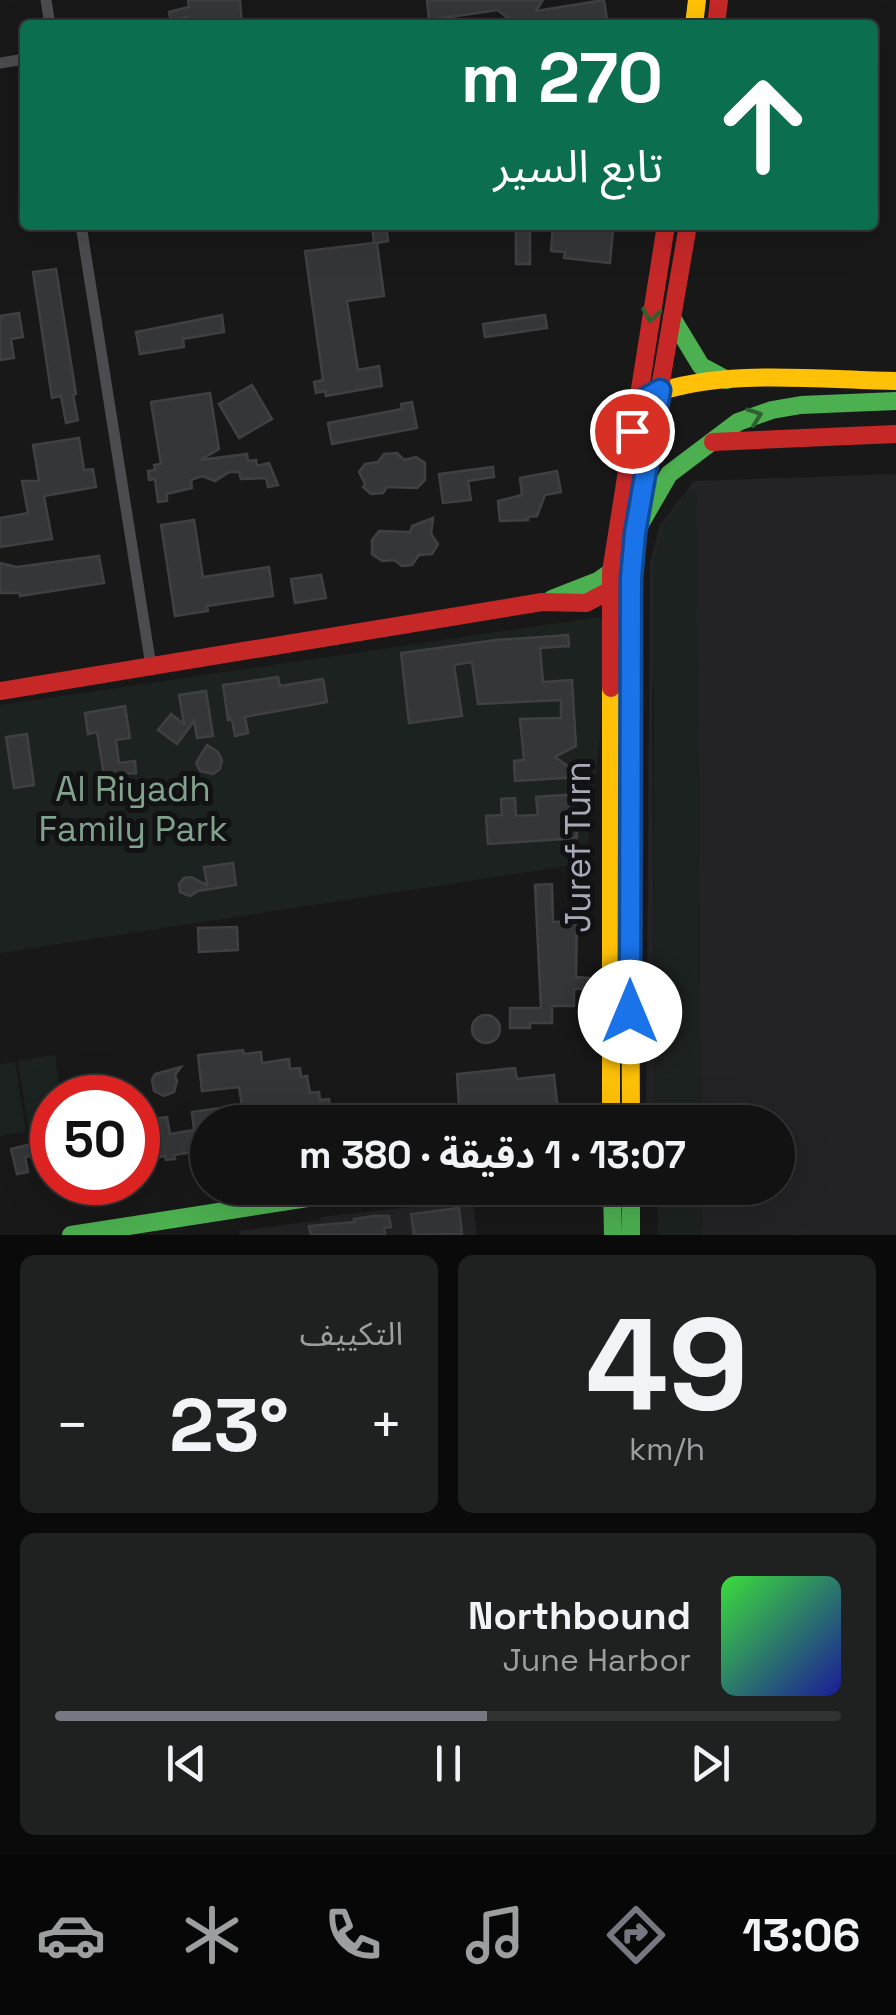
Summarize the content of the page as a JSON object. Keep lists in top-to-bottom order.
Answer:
{
  "streets": {
    "main road": ["Juref Turn"]
  },
  "parks": ["Al Riyadh Family Park"],
  "page": {
    "turn": ["270 m", "تابع السير"],
    "limit": "50",
    "trip": "13:07 · 1 دقيقة · 380 m",
    "tile": [
      ["49", "km/h"],
      "التكييف"
    ],
    "heat": ["−", "23°", "+"],
    "song": ["Northbound", "June Harbor"],
    "tabs": "13:06"
  }
}
